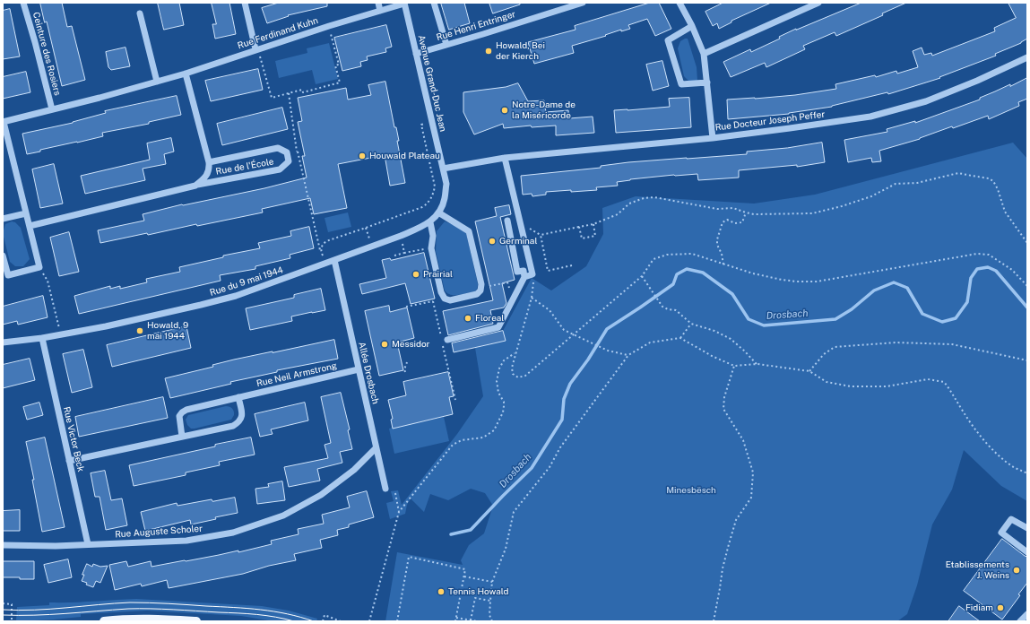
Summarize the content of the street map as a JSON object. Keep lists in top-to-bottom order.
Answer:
{
  "streets": {
    "street": [
      "Rue Henri Entringer",
      "Rue Ferdinand Kuhn",
      "Ceinture des Rosiers",
      "Avenue Grand-Duc Jean",
      "Rue Docteur Joseph Peffer",
      "Rue de l'École",
      "Rue du 9 mai 1944",
      "Allée Drosbach",
      "Rue Neil Armstrong",
      "Rue Victor Beck",
      "Rue Auguste Scholer"
    ]
  },
  "crossings": [
    ["Rue Henri Entringer", "Avenue Grand-Duc Jean"],
    ["Rue Ferdinand Kuhn", "Ceinture des Rosiers"],
    ["Rue Ferdinand Kuhn", "Avenue Grand-Duc Jean"],
    ["Rue Ferdinand Kuhn", "Rue de l'École"],
    ["Avenue Grand-Duc Jean", "Rue Docteur Joseph Peffer"],
    ["Avenue Grand-Duc Jean", "Rue du 9 mai 1944"],
    ["Rue Docteur Joseph Peffer", "Rue du 9 mai 1944"],
    ["Rue du 9 mai 1944", "Allée Drosbach"],
    ["Rue du 9 mai 1944", "Rue Victor Beck"],
    ["Allée Drosbach", "Rue Neil Armstrong"],
    ["Allée Drosbach", "Rue Auguste Scholer"],
    ["Rue Victor Beck", "Rue Auguste Scholer"]
  ],
  "water": ["Drosbach"],
  "parks": ["Minesbësch"],
  "places": [
    "Howald, Bei der Kierch",
    "Notre-Dame de la Miséricorde",
    "Houwald Plateau",
    "Germinal",
    "Prairial",
    "Floreal",
    "Howald, 9 mai 1944",
    "Messidor",
    "Etablissements J. Weins",
    "Tennis Howald",
    "Fidiam"
  ]
}
